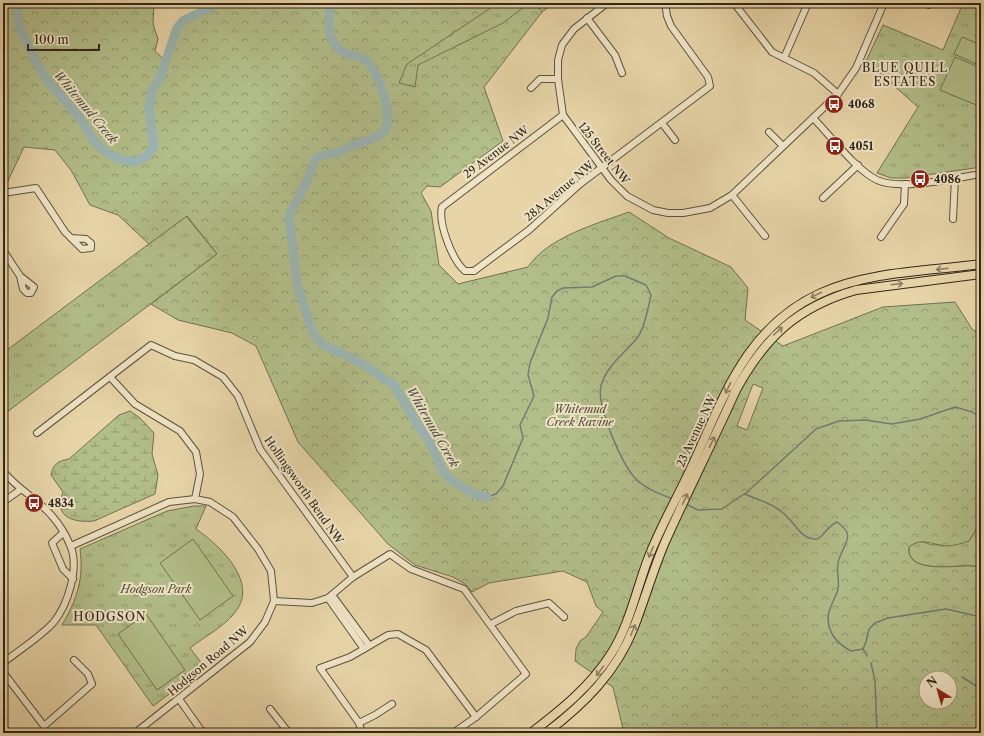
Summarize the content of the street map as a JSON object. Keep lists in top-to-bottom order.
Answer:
{
  "streets": {
    "main road": ["23 Avenue NW"],
    "street": [
      "29 Avenue NW",
      "125 Street NW",
      "28A Avenue NW",
      "Hollingsworth Bend NW",
      "Hodgson Road NW"
    ]
  },
  "crossings": [
    ["29 Avenue NW", "125 Street NW"],
    ["29 Avenue NW", "28A Avenue NW"],
    ["125 Street NW", "28A Avenue NW"]
  ],
  "districts": ["BLUE QUILL ESTATES", "HODGSON"],
  "water": ["Whitemud Creek"],
  "parks": ["Whitemud Creek Ravine", "Hodgson Park"],
  "places": {
    "bus stop": [
      "4068",
      "4051",
      "4086",
      "4834"
    ]
  },
  "scale_bar": "100 m",
  "north": "top left"
}
